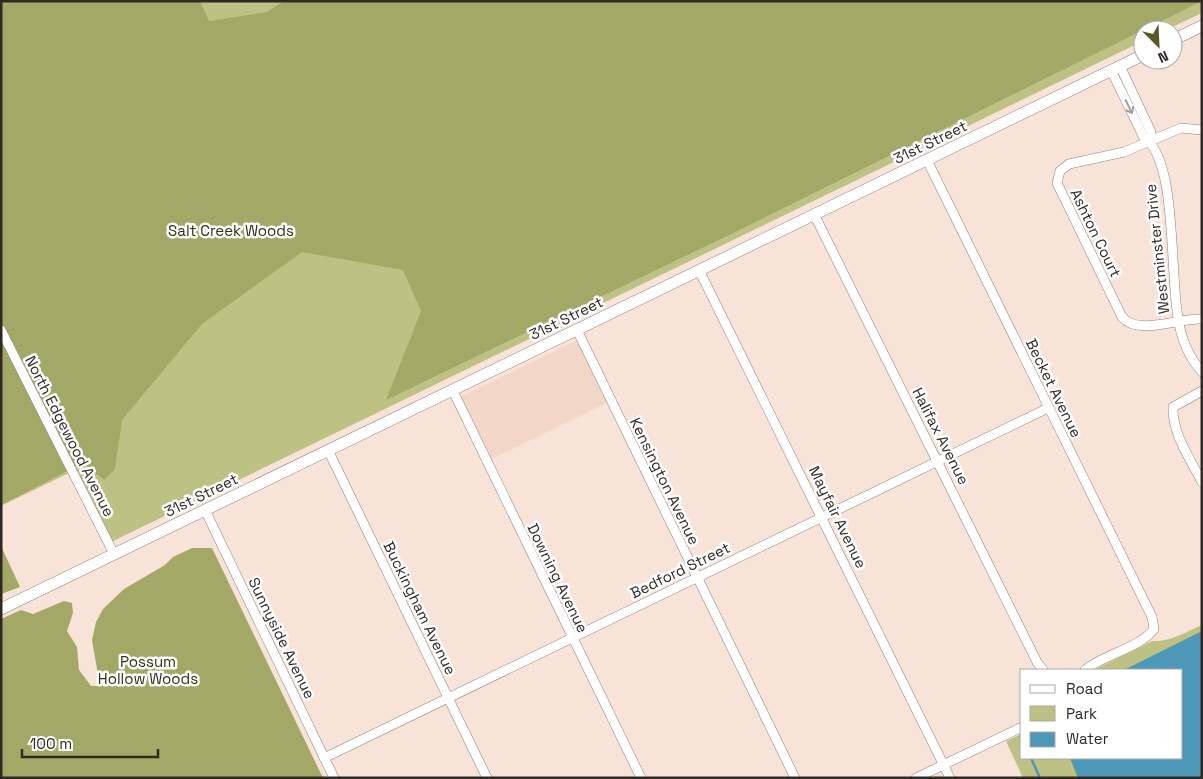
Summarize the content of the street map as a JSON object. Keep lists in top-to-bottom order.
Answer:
{
  "streets": {
    "main road": ["31st Street"],
    "street": [
      "Ashton Court",
      "Westminster Drive",
      "Becket Avenue",
      "North Edgewood Avenue",
      "Halifax Avenue",
      "Kensington Avenue",
      "Mayfair Avenue",
      "Bedford Street",
      "Downing Avenue",
      "Buckingham Avenue",
      "Sunnyside Avenue"
    ]
  },
  "crossings": [
    ["31st Street", "Westminster Drive"],
    ["31st Street", "Becket Avenue"],
    ["31st Street", "North Edgewood Avenue"],
    ["31st Street", "Halifax Avenue"],
    ["31st Street", "Kensington Avenue"],
    ["31st Street", "Mayfair Avenue"],
    ["31st Street", "Downing Avenue"],
    ["31st Street", "Buckingham Avenue"],
    ["31st Street", "Sunnyside Avenue"],
    ["Ashton Court", "Westminster Drive"],
    ["Becket Avenue", "Bedford Street"],
    ["Halifax Avenue", "Bedford Street"],
    ["Kensington Avenue", "Bedford Street"],
    ["Mayfair Avenue", "Bedford Street"],
    ["Bedford Street", "Downing Avenue"],
    ["Bedford Street", "Buckingham Avenue"],
    ["Bedford Street", "Sunnyside Avenue"]
  ],
  "parks": ["Salt Creek Woods", "Possum Hollow Woods"],
  "legend": ["Road", "Park", "Water"],
  "scale_bar": "100 m",
  "north": "bottom right"
}
